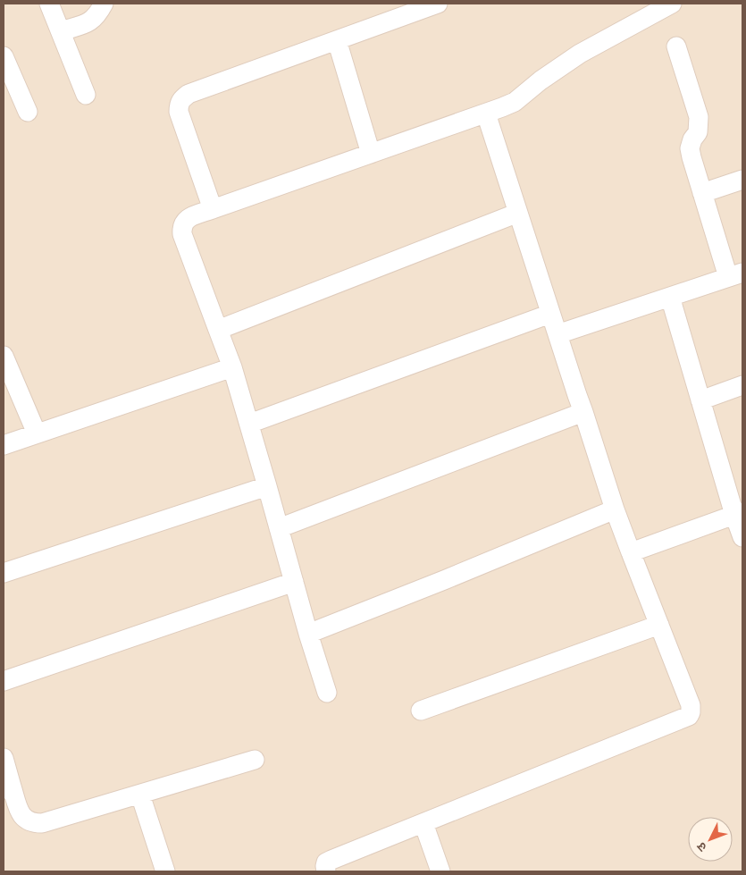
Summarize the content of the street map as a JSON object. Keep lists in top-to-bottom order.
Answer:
{
  "north": "bottom left"
}
